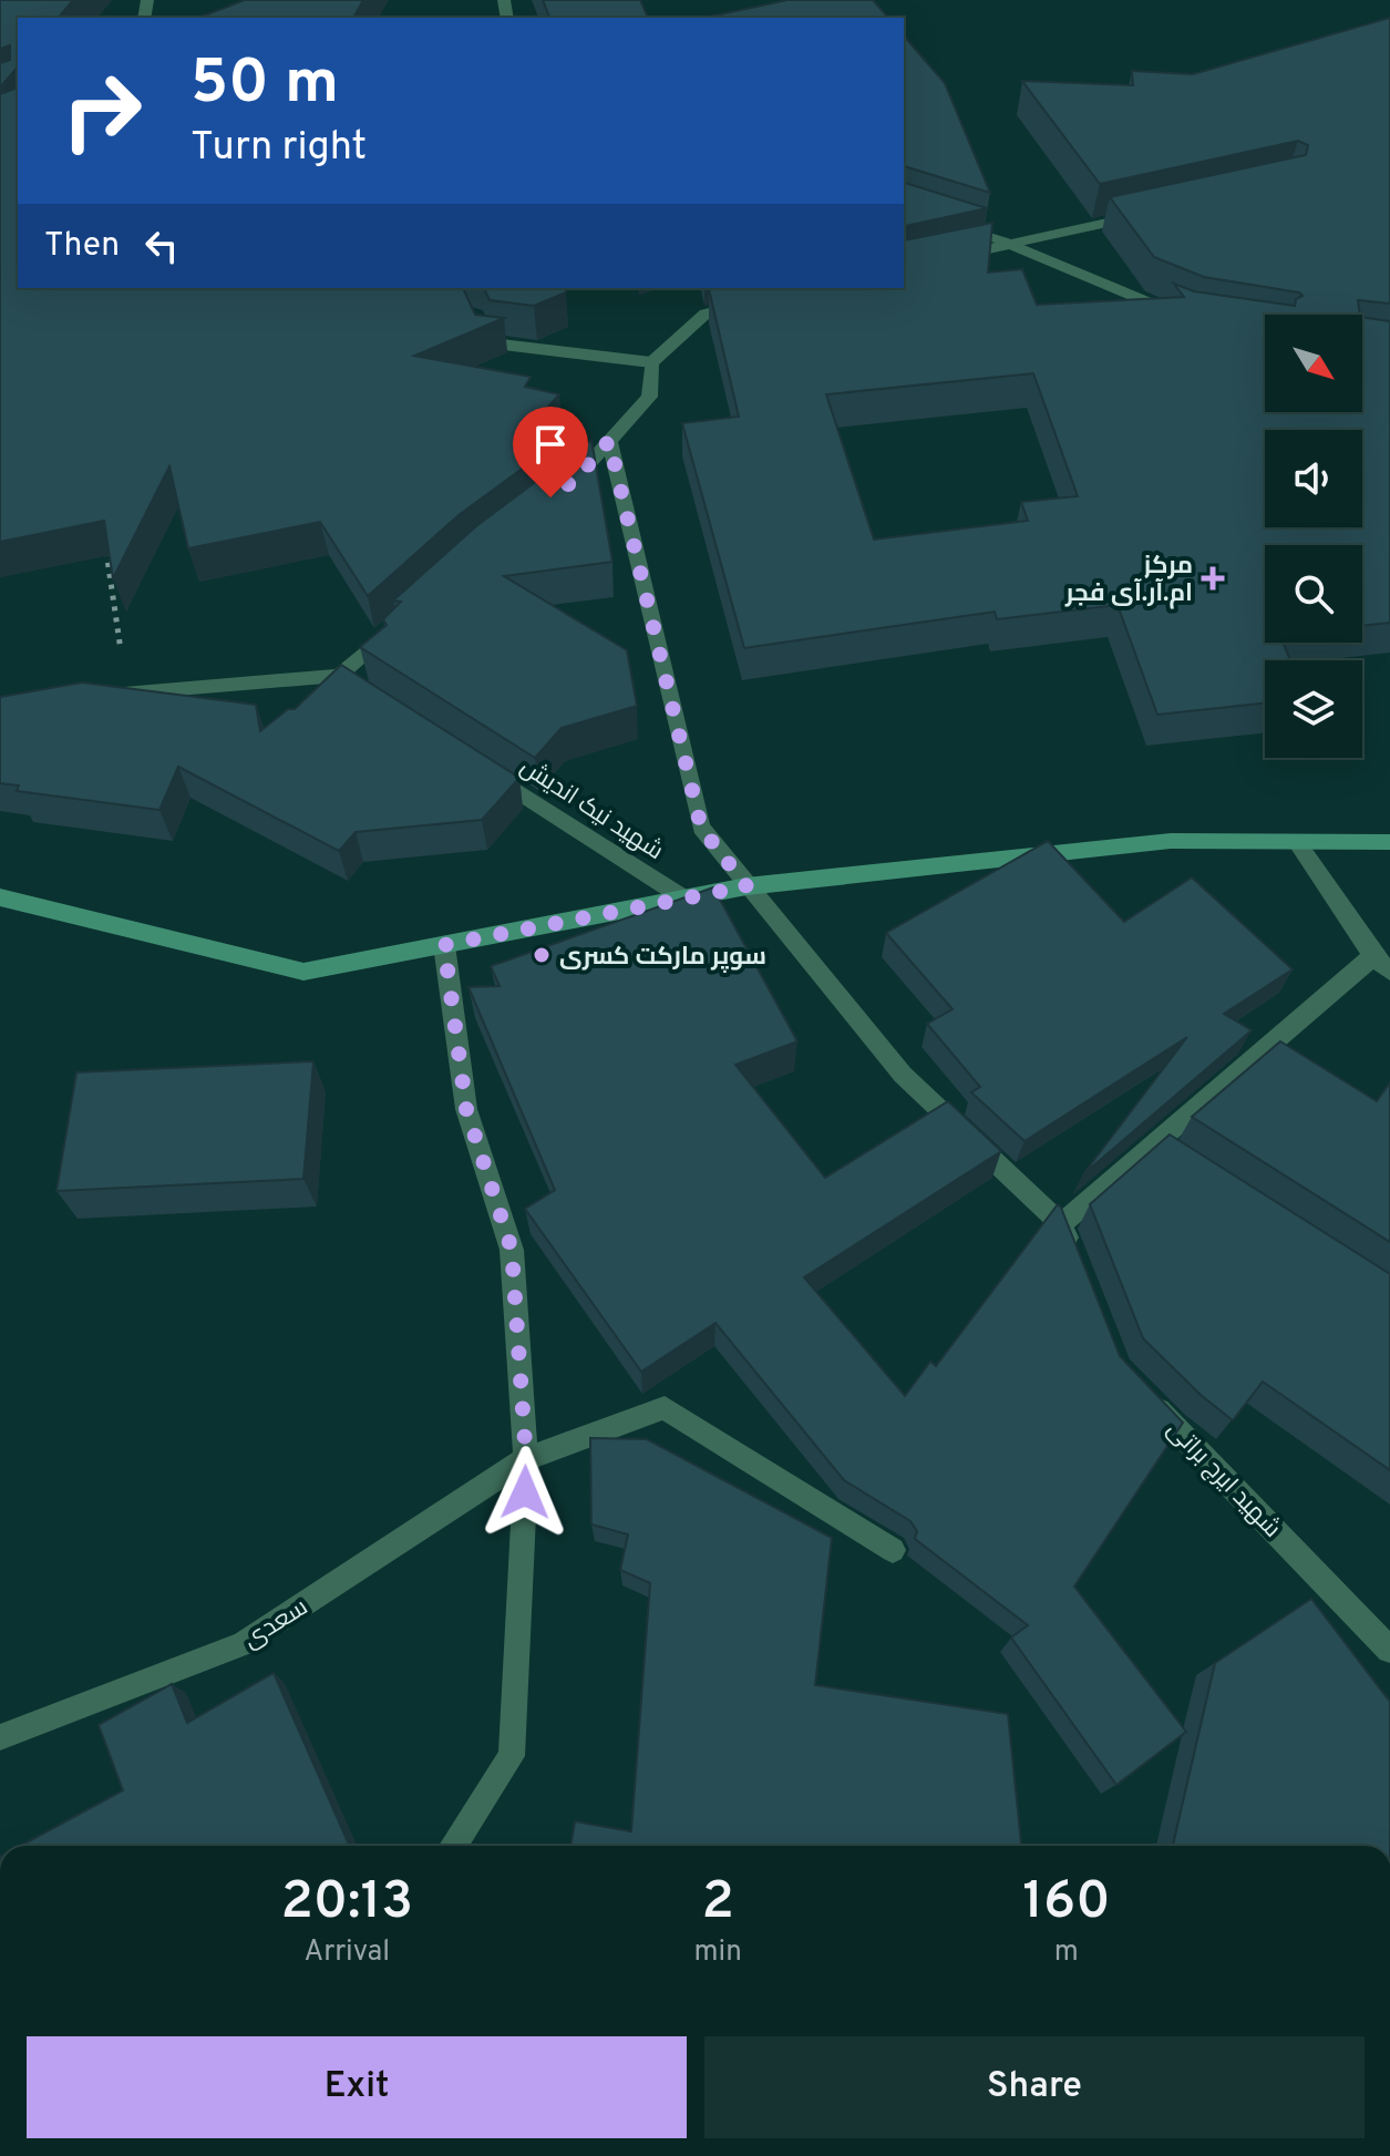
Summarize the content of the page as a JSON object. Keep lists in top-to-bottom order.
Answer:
{
  "streets": {
    "street": ["شهید نیک اندیش", "شهید ایرج براتی", "سعدی"]
  },
  "places": {
    "health": ["مرکز ام.آر.آی فجر"],
    "other": ["سوپر مارکت کسری"]
  },
  "north": "bottom right",
  "page": {
    "turn": ["50 m", "Turn right"],
    "then": "Then",
    "eta": [
      "20:13",
      "Arrival",
      "2",
      "min",
      "160",
      "m"
    ],
    "buttons": ["Exit", "Share"]
  }
}
